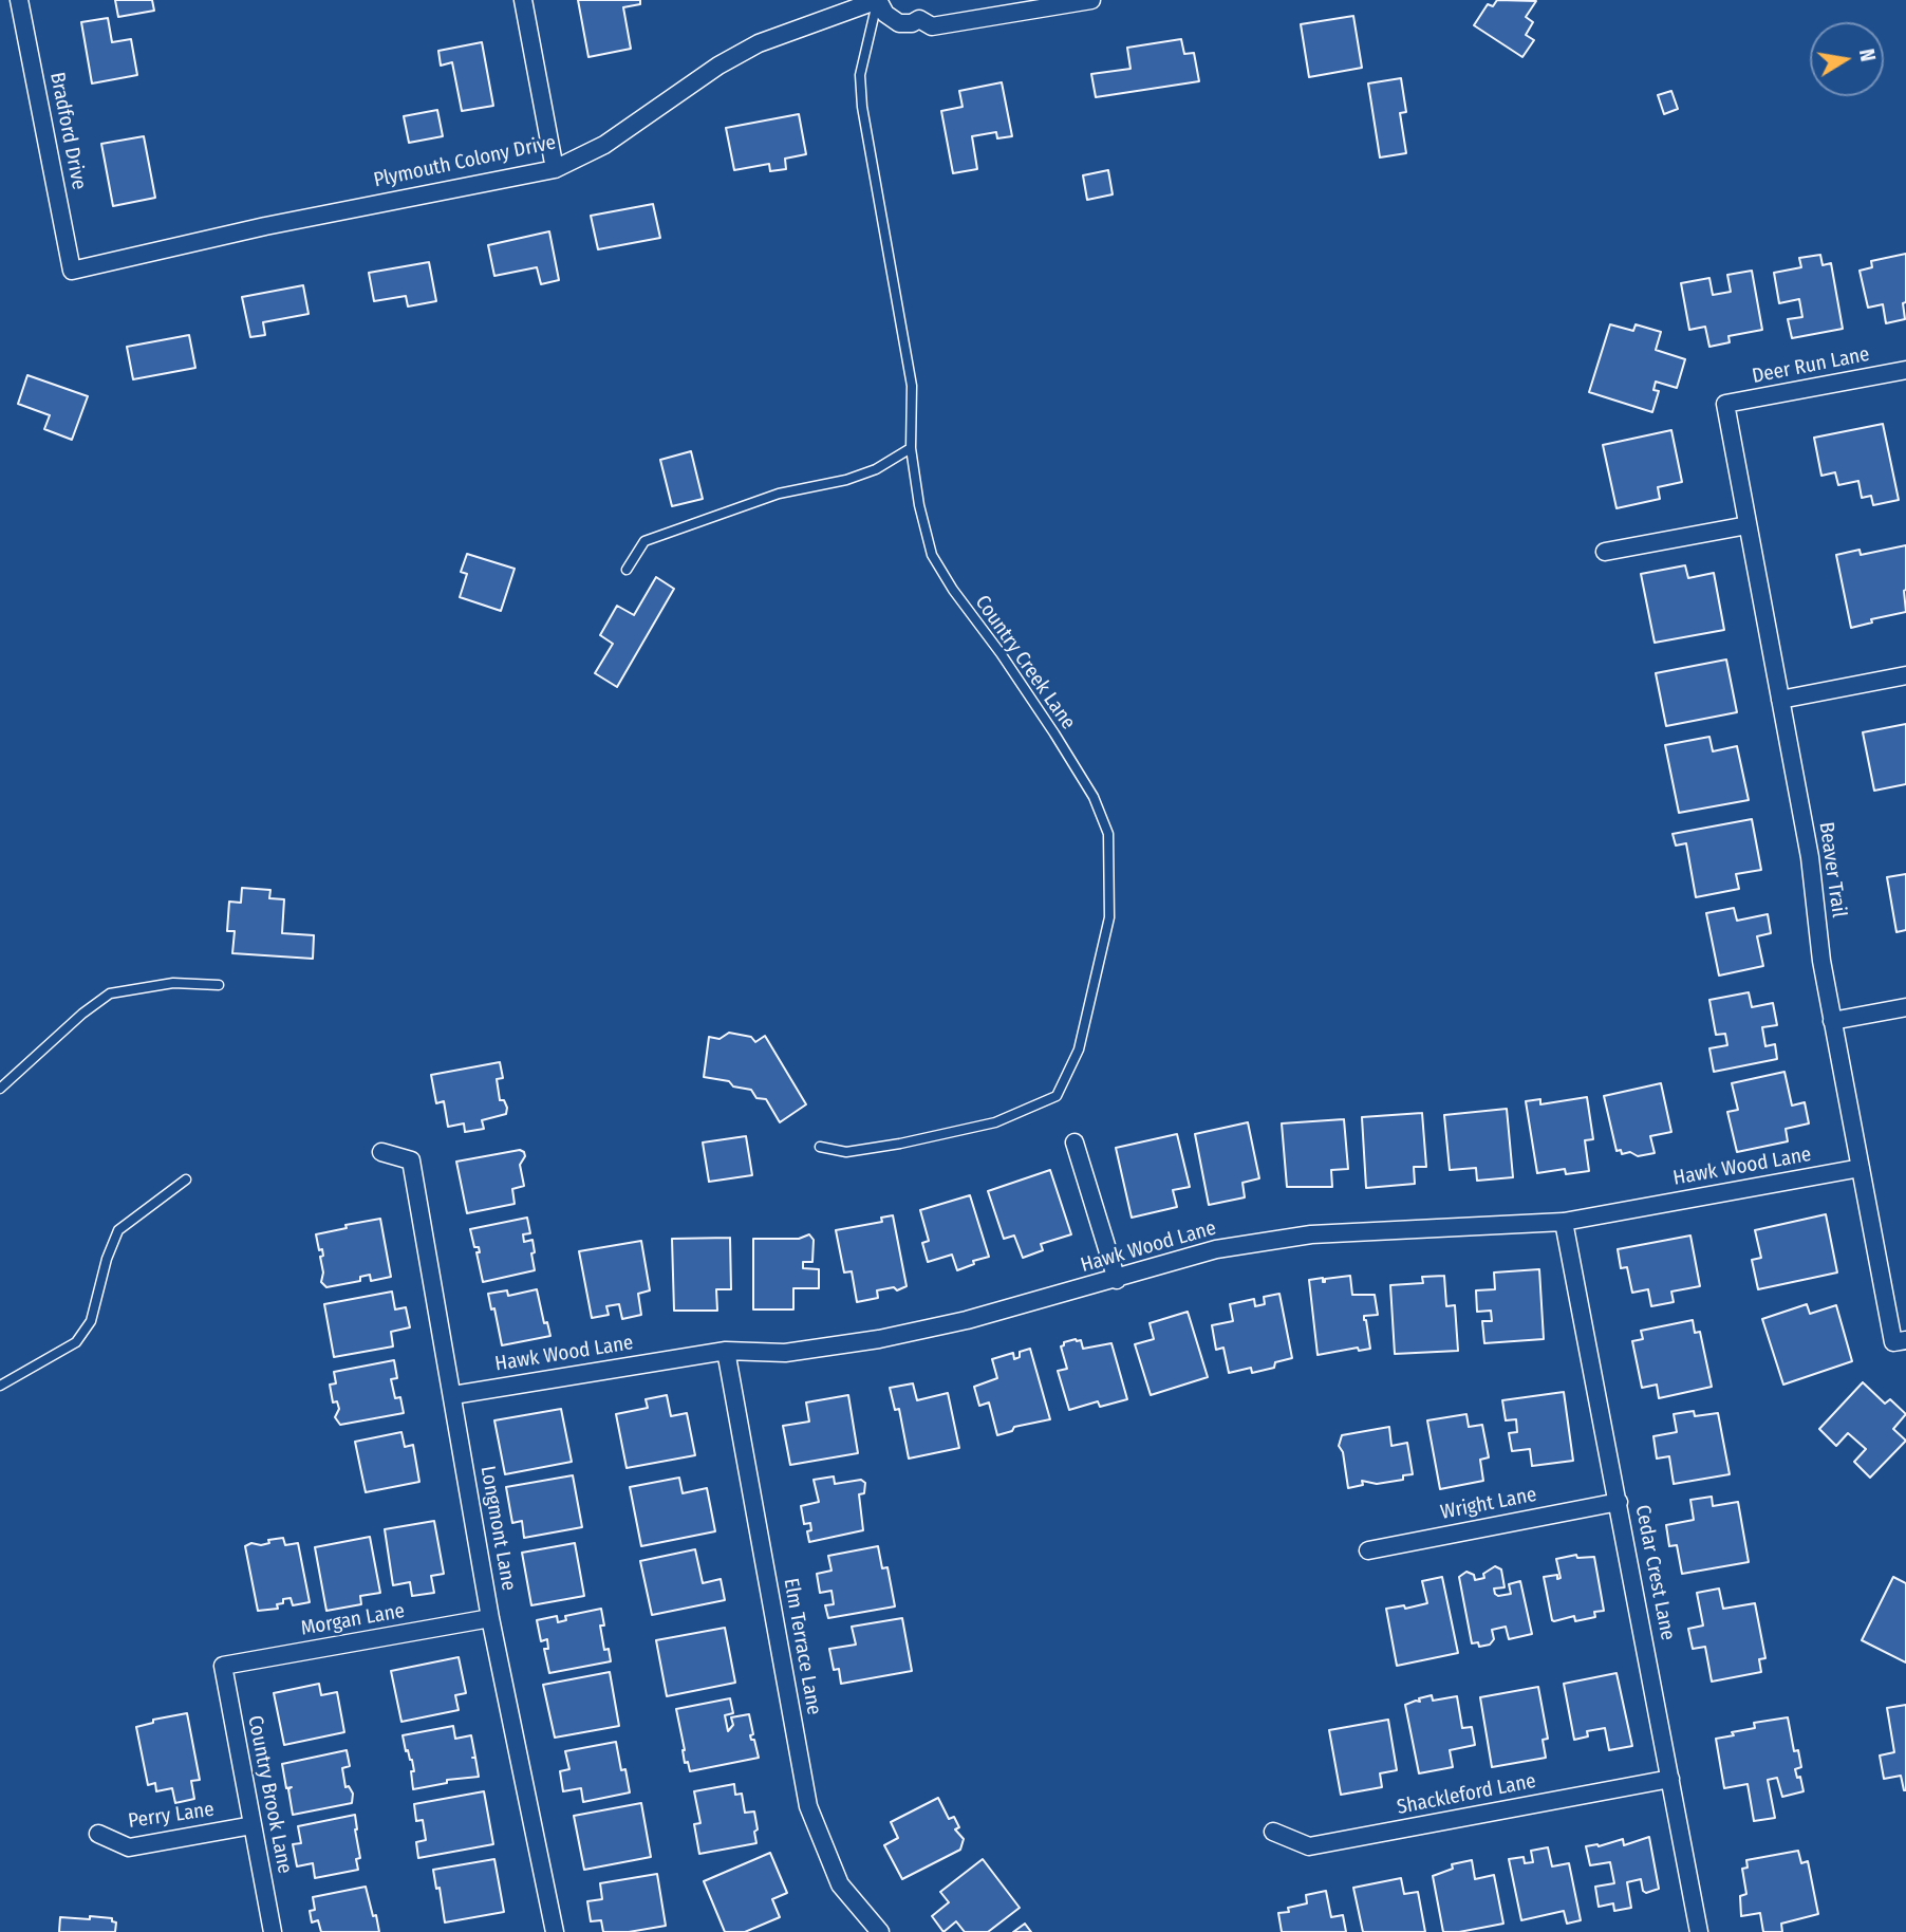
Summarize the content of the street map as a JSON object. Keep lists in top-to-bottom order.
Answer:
{
  "streets": {
    "street": [
      "Bradford Drive",
      "Plymouth Colony Drive",
      "Deer Run Lane",
      "Beaver Trail",
      "Hawk Wood Lane",
      "Wright Lane",
      "Longmont Lane",
      "Cedar Crest Lane",
      "Morgan Lane",
      "Elm Terrace Lane",
      "Country Brook Lane",
      "Shackleford Lane",
      "Perry Lane"
    ],
    "lane": ["Country Creek Lane"]
  },
  "crossings": [
    ["Bradford Drive", "Plymouth Colony Drive"],
    ["Plymouth Colony Drive", "Country Creek Lane"],
    ["Deer Run Lane", "Beaver Trail"],
    ["Beaver Trail", "Hawk Wood Lane"],
    ["Hawk Wood Lane", "Longmont Lane"],
    ["Hawk Wood Lane", "Cedar Crest Lane"],
    ["Hawk Wood Lane", "Elm Terrace Lane"],
    ["Wright Lane", "Cedar Crest Lane"],
    ["Longmont Lane", "Morgan Lane"],
    ["Cedar Crest Lane", "Shackleford Lane"],
    ["Morgan Lane", "Country Brook Lane"],
    ["Country Brook Lane", "Perry Lane"]
  ],
  "north": "right"
}
